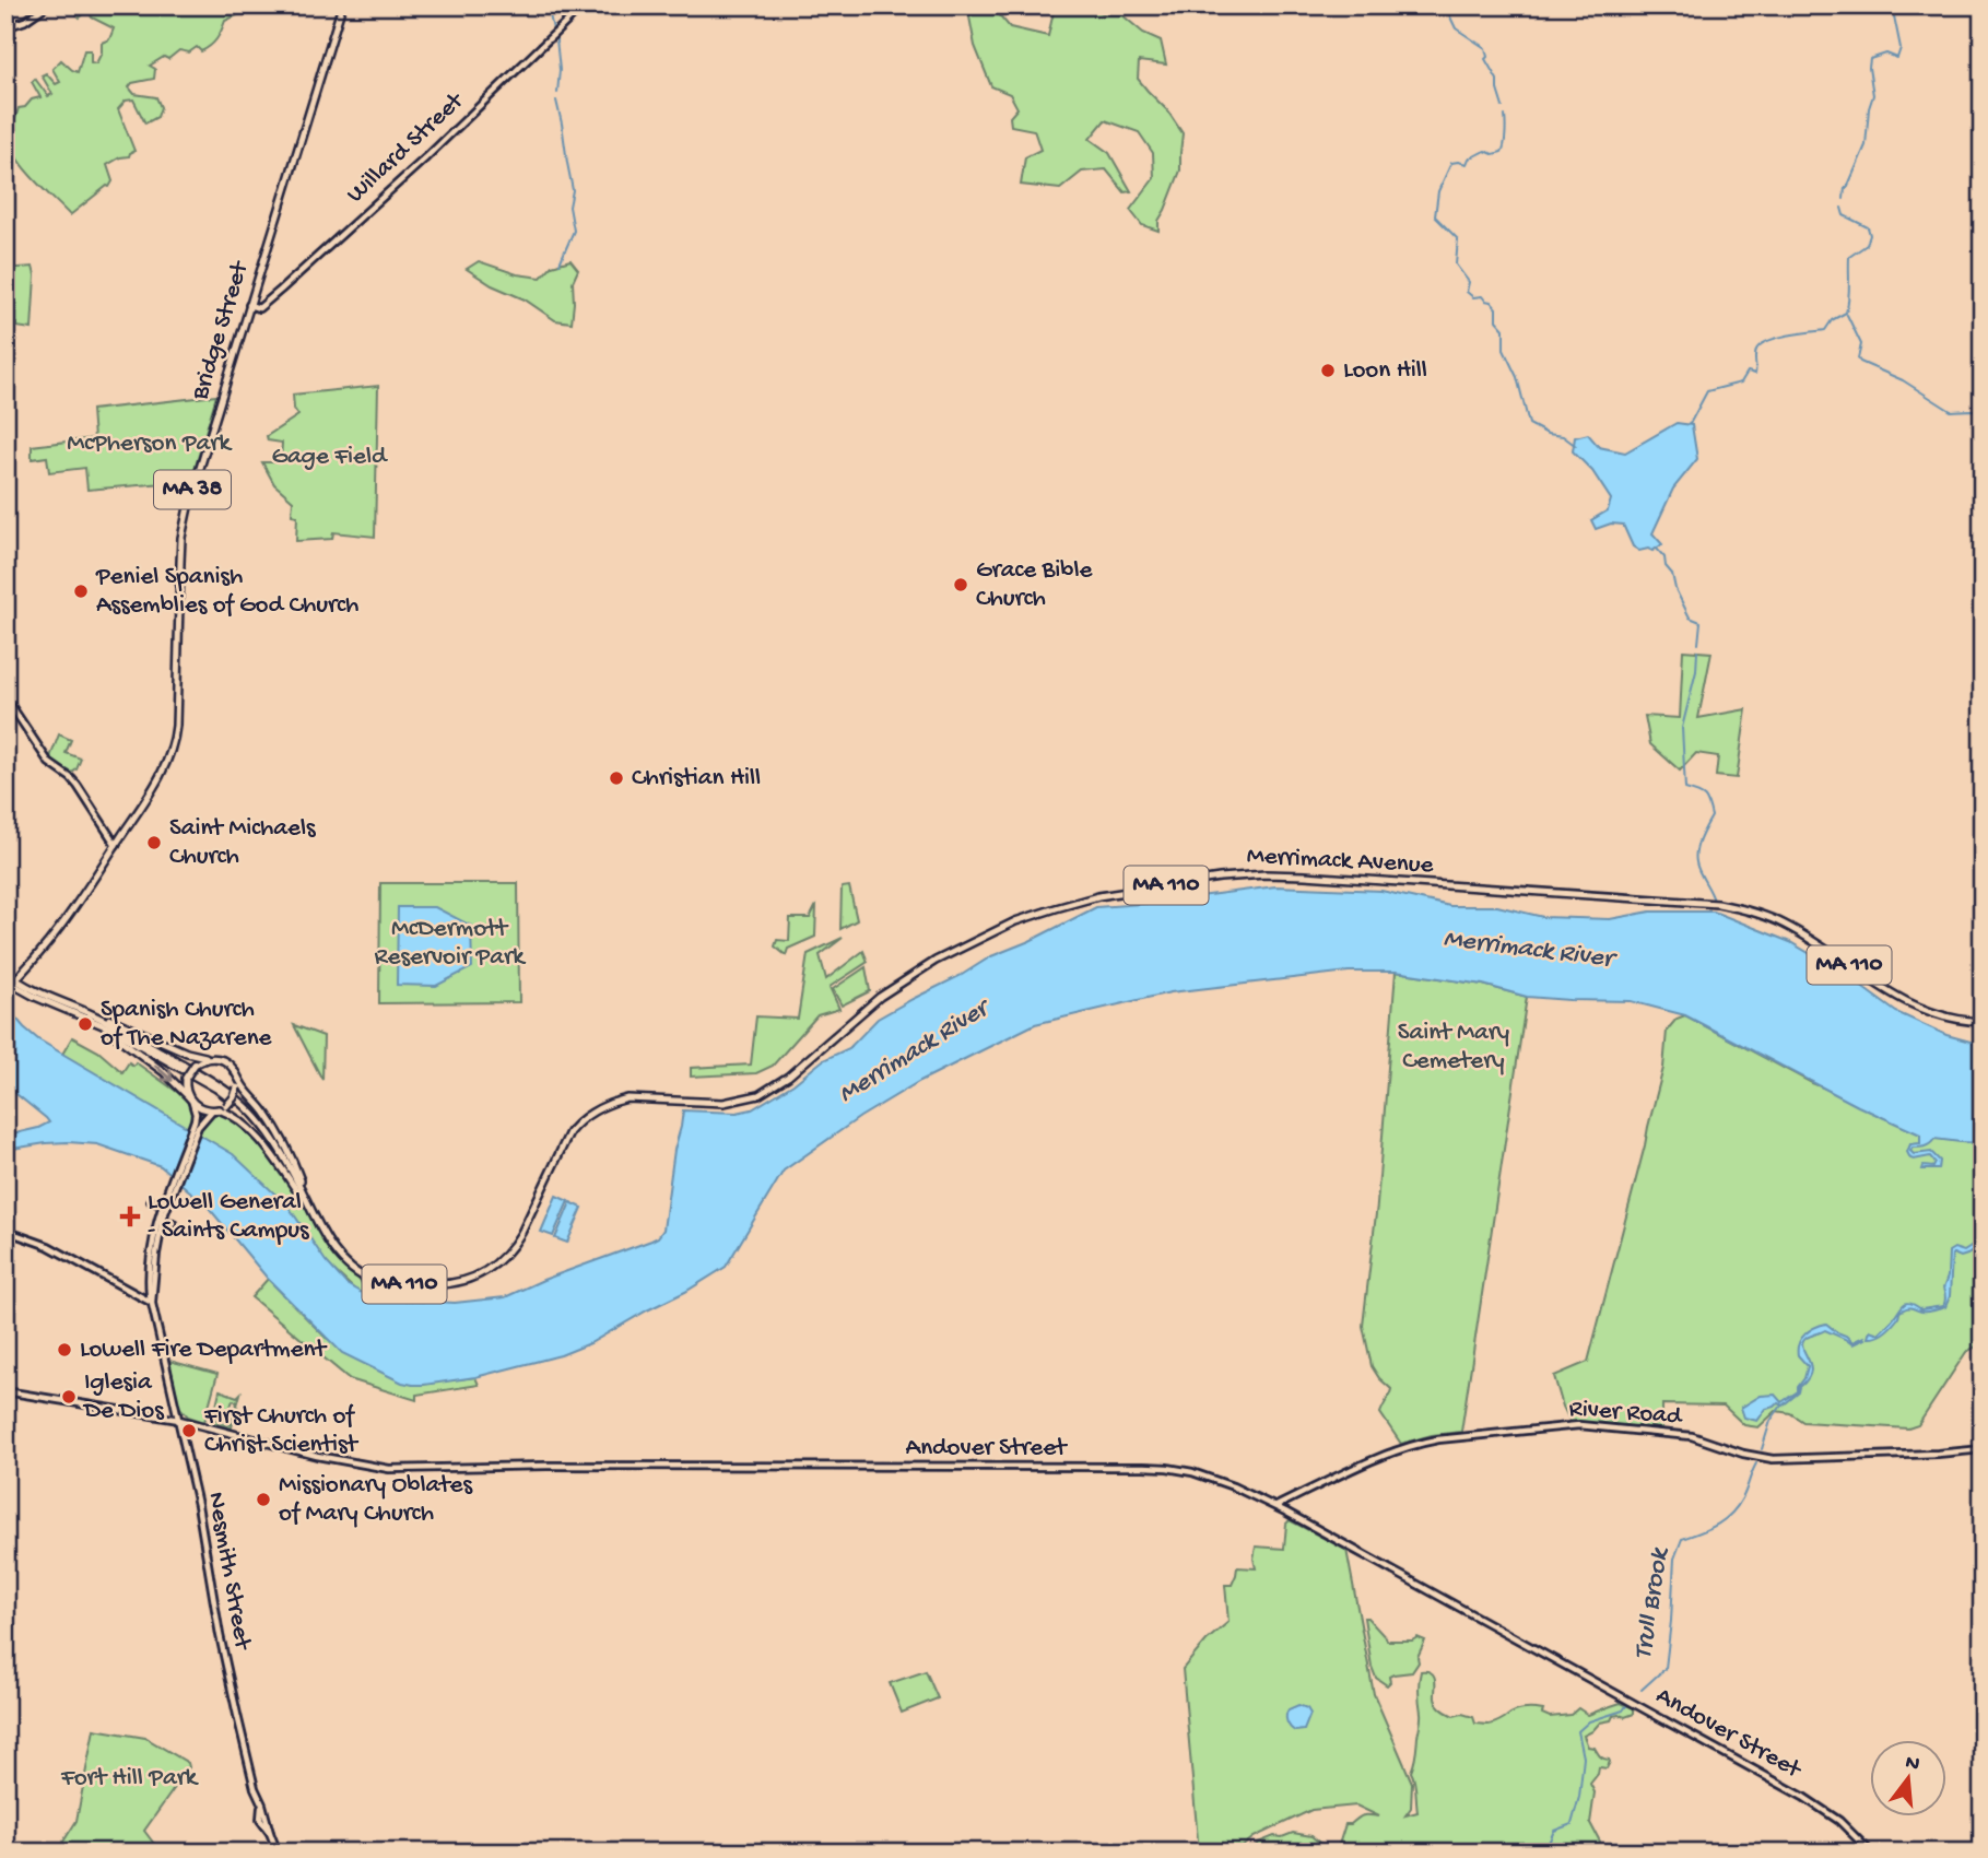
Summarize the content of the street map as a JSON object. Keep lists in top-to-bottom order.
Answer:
{
  "streets": {
    "main road": [
      "Willard Street",
      "Bridge Street",
      "MA 38",
      "Merrimack Avenue",
      "MA 110",
      "River Road",
      "Andover Street",
      "Nesmith Street"
    ]
  },
  "crossings": [
    ["Willard Street", "Bridge Street"],
    ["Merrimack Avenue", "MA 110"],
    ["MA 110", "Nesmith Street"],
    ["River Road", "Andover Street"],
    ["Andover Street", "Nesmith Street"]
  ],
  "water": ["Merrimack River", "Trull Brook"],
  "parks": [
    "McPherson Park",
    "Gage Field",
    "McDermott Reservoir Park",
    "Saint Mary Cemetery",
    "Fort Hill Park"
  ],
  "places": {
    "other": [
      "Loon Hill",
      "Grace Bible Church",
      "Peniel Spanish Assemblies of God Church",
      "Christian Hill",
      "Saint Michaels Church",
      "Spanish Church of The Nazarene",
      "Lowell Fire Department",
      "Iglesia De Dios",
      "First Church of Christ Scientist",
      "Missionary Oblates of Mary Church"
    ],
    "health": ["Lowell General - Saints Campus"]
  },
  "north": "top"
}
